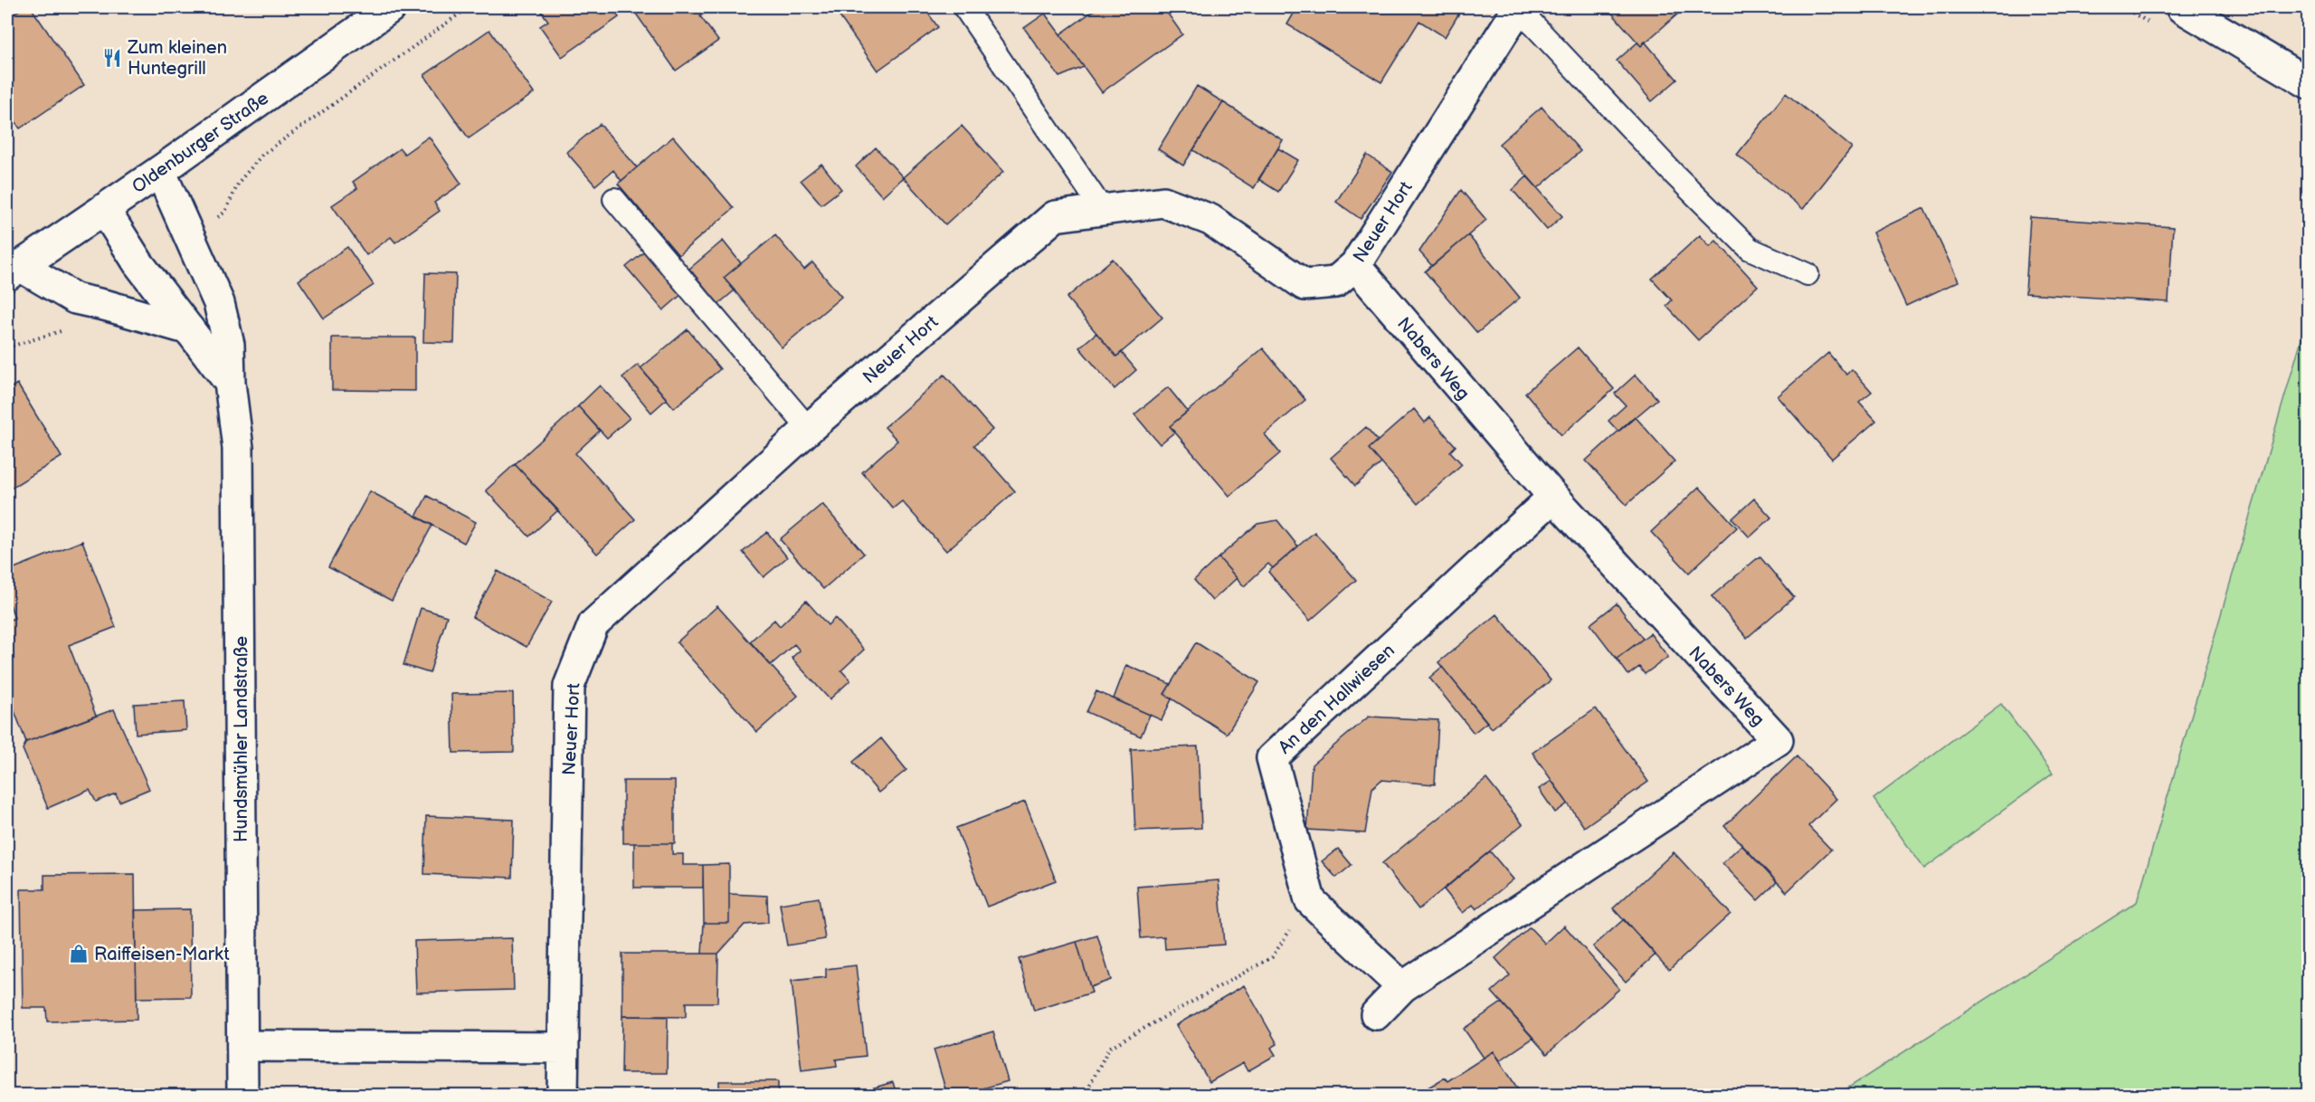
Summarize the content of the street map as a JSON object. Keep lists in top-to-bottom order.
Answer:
{
  "streets": {
    "street": [
      "Oldenburger Straße",
      "Neuer Hort",
      "Nabers Weg",
      "An den Hallwiesen",
      "Hundsmühler Landstraße"
    ]
  },
  "crossings": [
    ["Oldenburger Straße", "Hundsmühler Landstraße"],
    ["Neuer Hort", "Nabers Weg"],
    ["Nabers Weg", "An den Hallwiesen"]
  ],
  "places": {
    "restaurant": ["Zum kleinen Huntegrill"],
    "shop": ["Raiffeisen-Markt"]
  }
}
